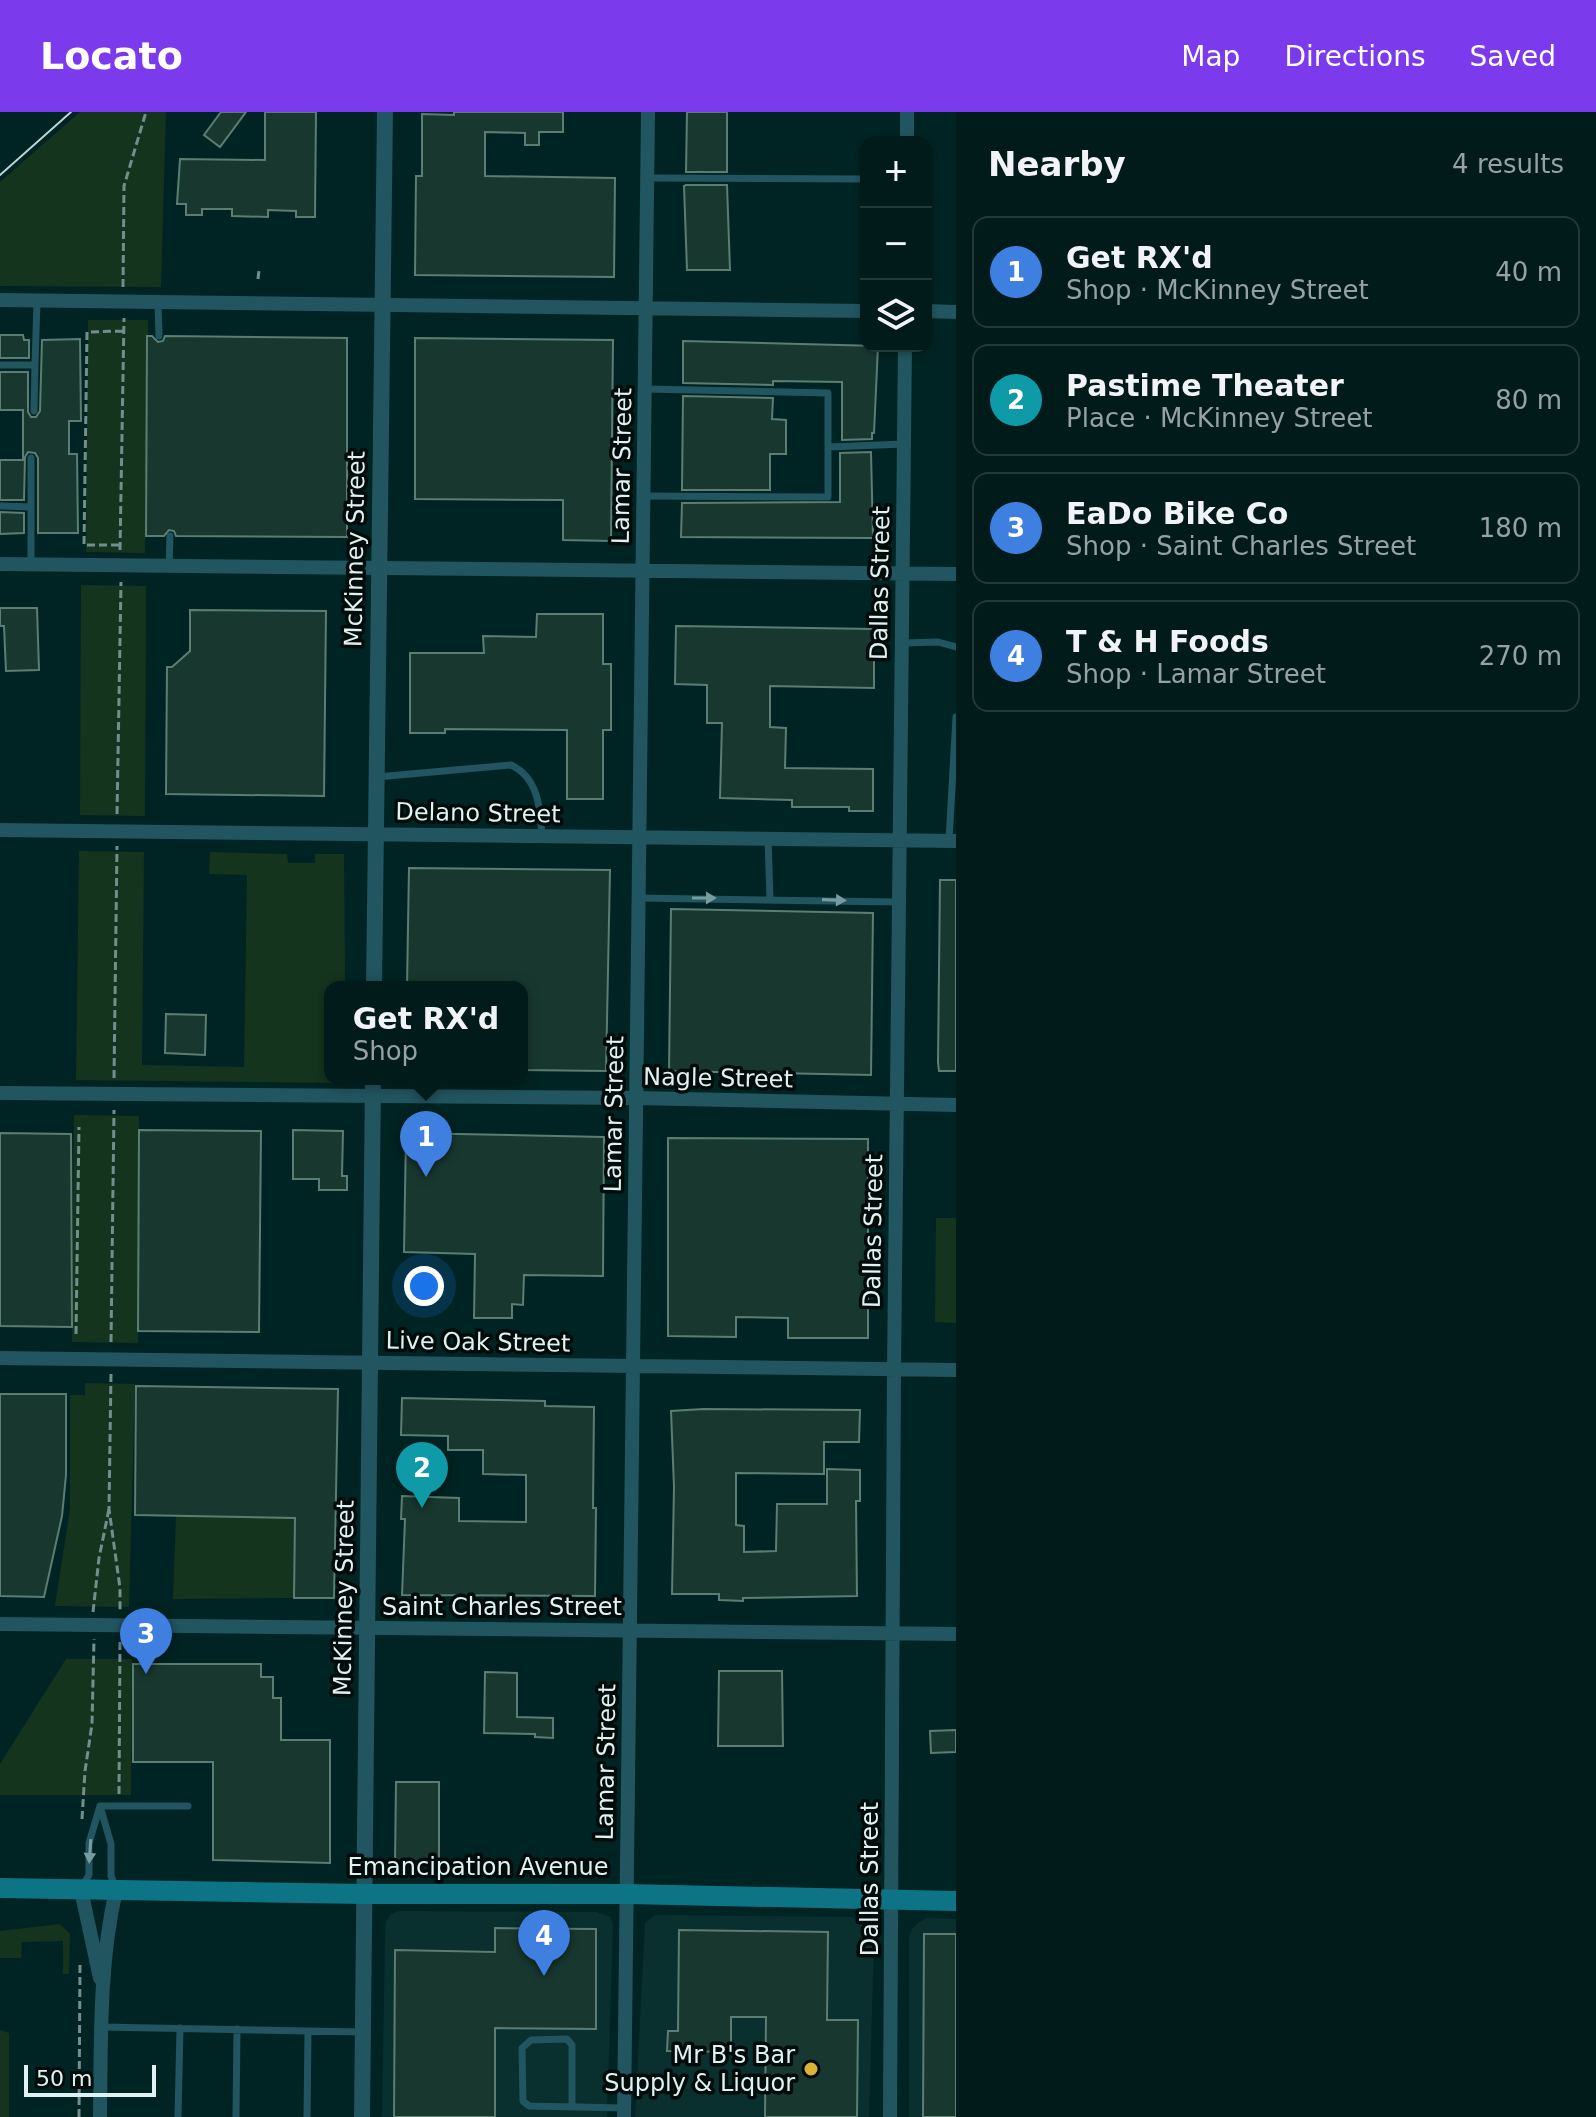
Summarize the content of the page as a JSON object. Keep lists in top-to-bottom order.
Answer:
{
  "streets": {
    "main road": ["Emancipation Avenue"],
    "street": [
      "Lamar Street",
      "McKinney Street",
      "Dallas Street",
      "Delano Street",
      "Nagle Street",
      "Live Oak Street",
      "Saint Charles Street"
    ]
  },
  "crossings": [
    ["Lamar Street", "Delano Street"],
    ["Lamar Street", "Nagle Street"],
    ["Lamar Street", "Live Oak Street"],
    ["Lamar Street", "Saint Charles Street"],
    ["Lamar Street", "Emancipation Avenue"],
    ["McKinney Street", "Delano Street"],
    ["McKinney Street", "Nagle Street"],
    ["McKinney Street", "Live Oak Street"],
    ["McKinney Street", "Saint Charles Street"],
    ["McKinney Street", "Emancipation Avenue"],
    ["Dallas Street", "Delano Street"],
    ["Dallas Street", "Nagle Street"],
    ["Dallas Street", "Live Oak Street"],
    ["Dallas Street", "Saint Charles Street"],
    ["Dallas Street", "Emancipation Avenue"]
  ],
  "places": ["Mr B's Bar Supply & Liquor"],
  "scale_bar": "50 m",
  "page": {
    "header": "Locato",
    "nav": ["Map", "Directions", "Saved"],
    "heading": ["Nearby", "4 results"],
    "map_buttons": ["+", "−"],
    "list": [
      {
        "mark": "1",
        "name": "Get RX'd",
        "note": "Shop · McKinney Street",
        "value": "40 m"
      },
      {
        "mark": "2",
        "name": "Pastime Theater",
        "note": "Place · McKinney Street",
        "value": "80 m"
      },
      {
        "mark": "3",
        "name": "EaDo Bike Co",
        "note": "Shop · Saint Charles Street",
        "value": "180 m"
      },
      {
        "mark": "4",
        "name": "T & H Foods",
        "note": "Shop · Lamar Street",
        "value": "270 m"
      }
    ],
    "popup": ["Get RX'd", "Shop"],
    "pins": [
      "1",
      "2",
      "3",
      "4"
    ],
    "scale": "50 m"
  }
}
